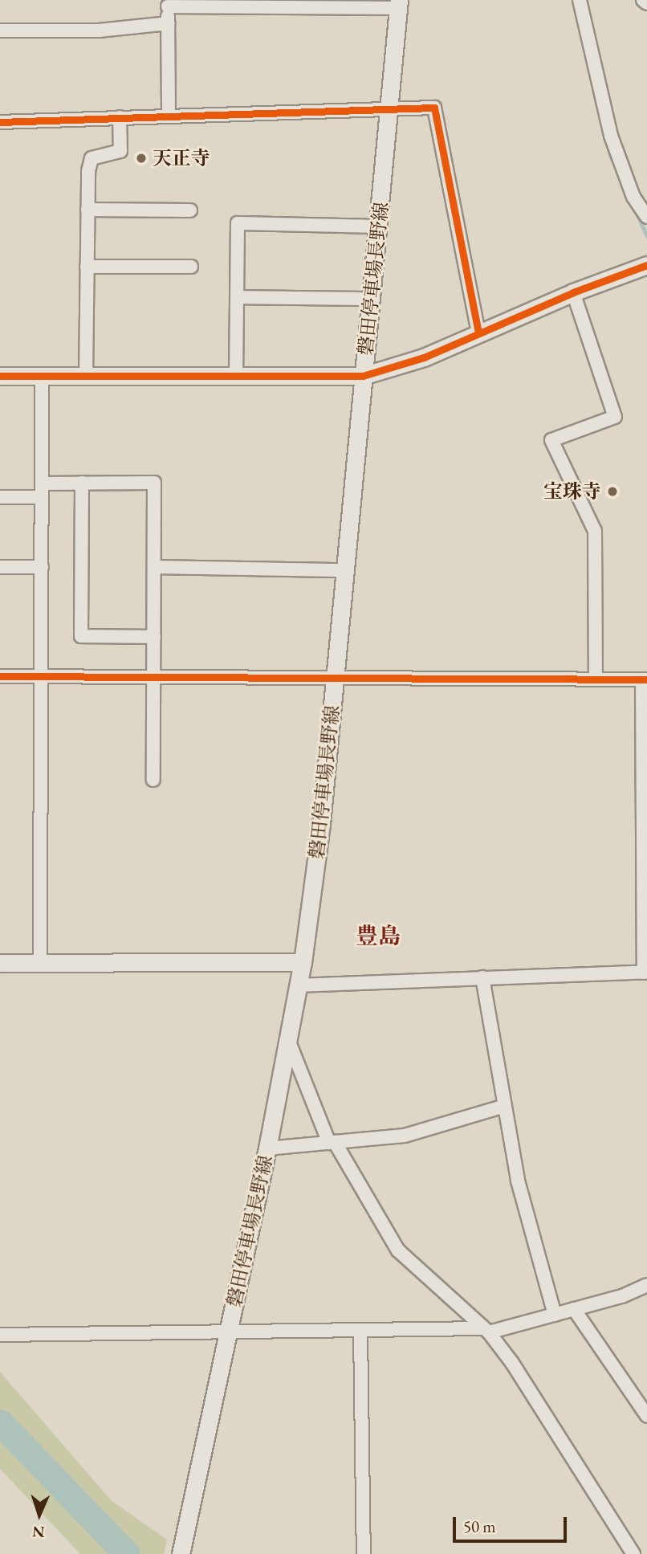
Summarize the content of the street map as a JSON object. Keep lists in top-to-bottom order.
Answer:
{
  "streets": {
    "main road": ["磐田停車場長野線"]
  },
  "districts": ["豊島"],
  "places": ["天正寺", "宝珠寺"],
  "scale_bar": "50 m",
  "north": "bottom"
}
